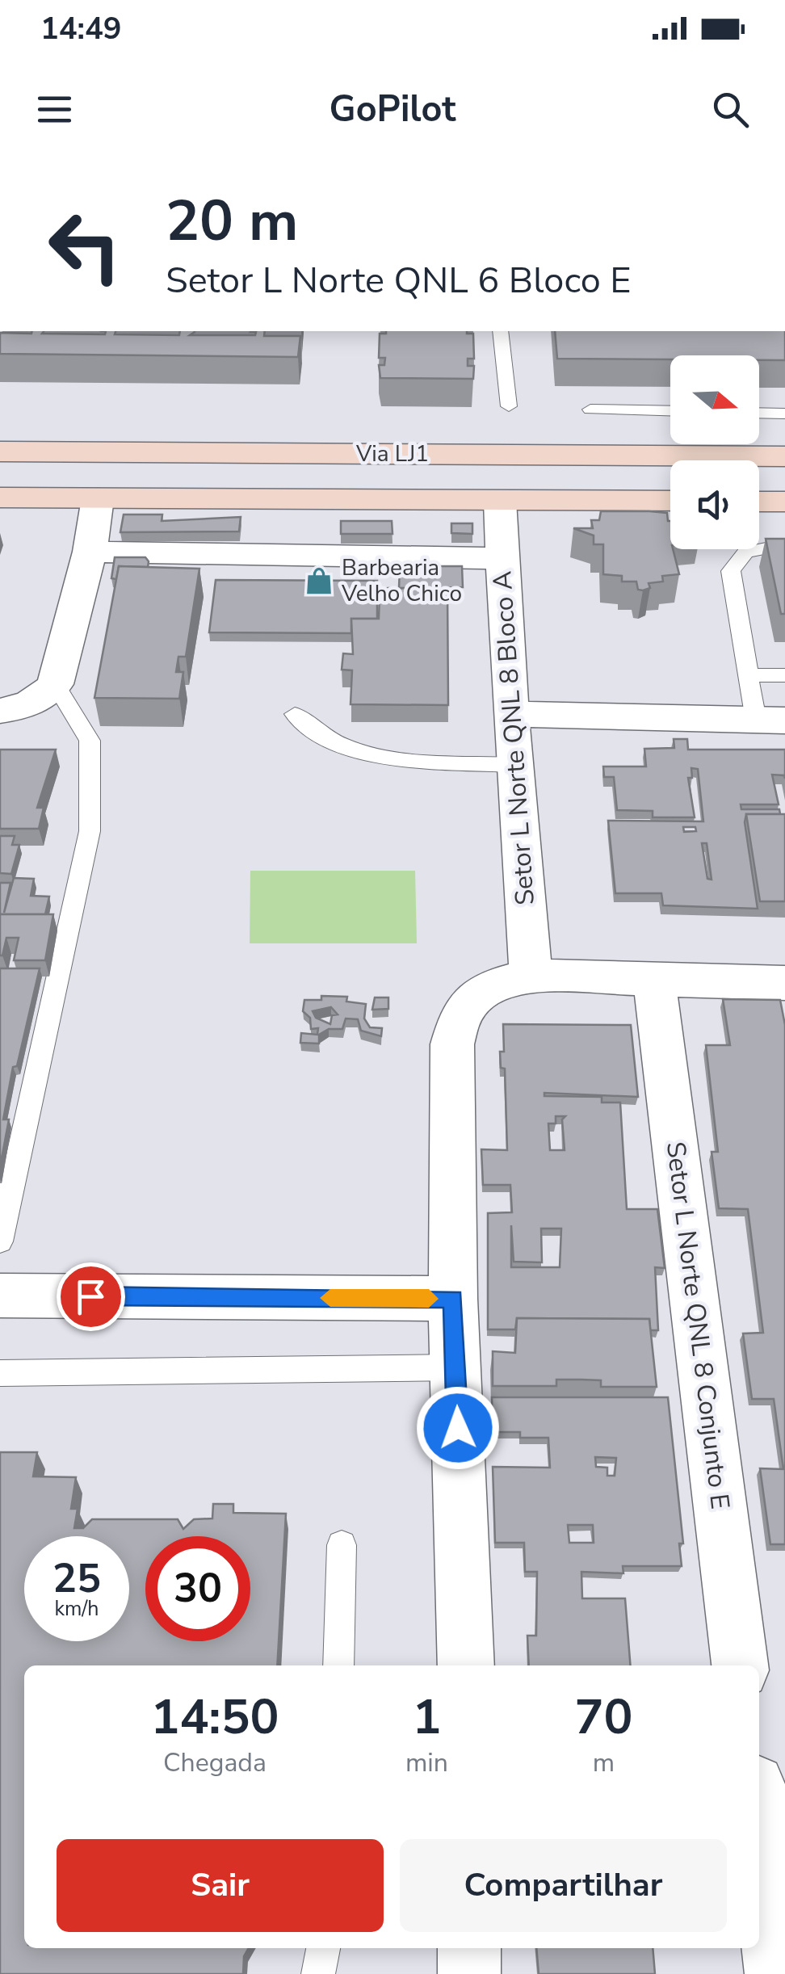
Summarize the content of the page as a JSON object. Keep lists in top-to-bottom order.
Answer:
{
  "streets": {
    "main road": ["Via LJ1"],
    "street": ["Setor L Norte QNL 8 Bloco A", "Setor L Norte QNL 8 Conjunto E"]
  },
  "crossings": [
    ["Via LJ1", "Setor L Norte QNL 8 Bloco A"]
  ],
  "places": {
    "shop": ["Barbearia Velho Chico"]
  },
  "north": "right",
  "page": {
    "status": "14:49",
    "header": "GoPilot",
    "turn": ["20 m", "Setor L Norte QNL 6 Bloco E"],
    "speed": "25 km/h",
    "limit": "30",
    "eta": [
      "14:50",
      "Chegada",
      "1",
      "min",
      "70",
      "m"
    ],
    "buttons": ["Sair", "Compartilhar"]
  }
}
